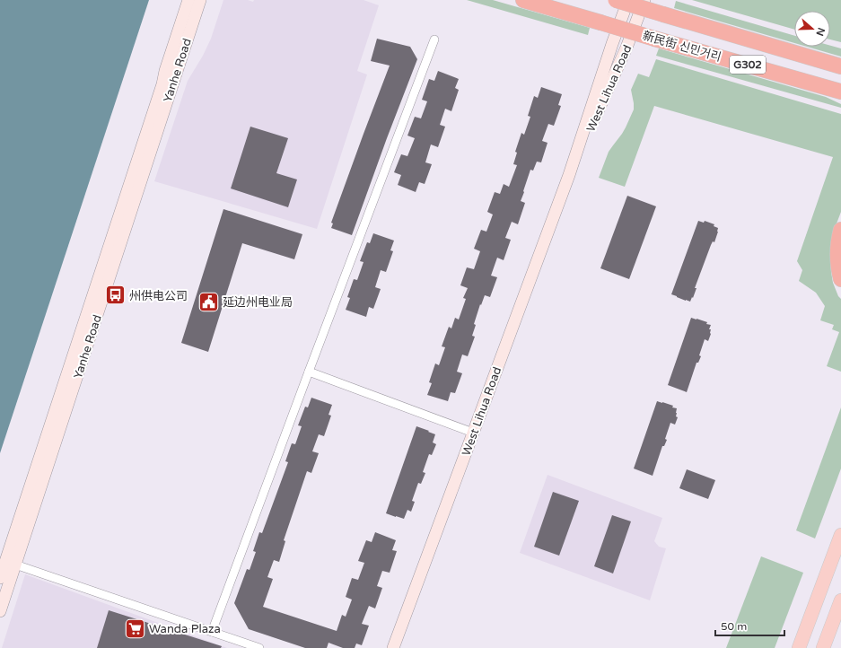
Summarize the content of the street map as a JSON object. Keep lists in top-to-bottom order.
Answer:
{
  "streets": {
    "highway": ["新民街 신민거리", "G302"],
    "main road": ["Yanhe Road", "West Lihua Road"]
  },
  "places": {
    "bus stop": ["州供电公司"],
    "public building": ["延边州电业局"],
    "supermarket": ["Wanda Plaza"]
  },
  "scale_bar": "50 m",
  "north": "right"
}
